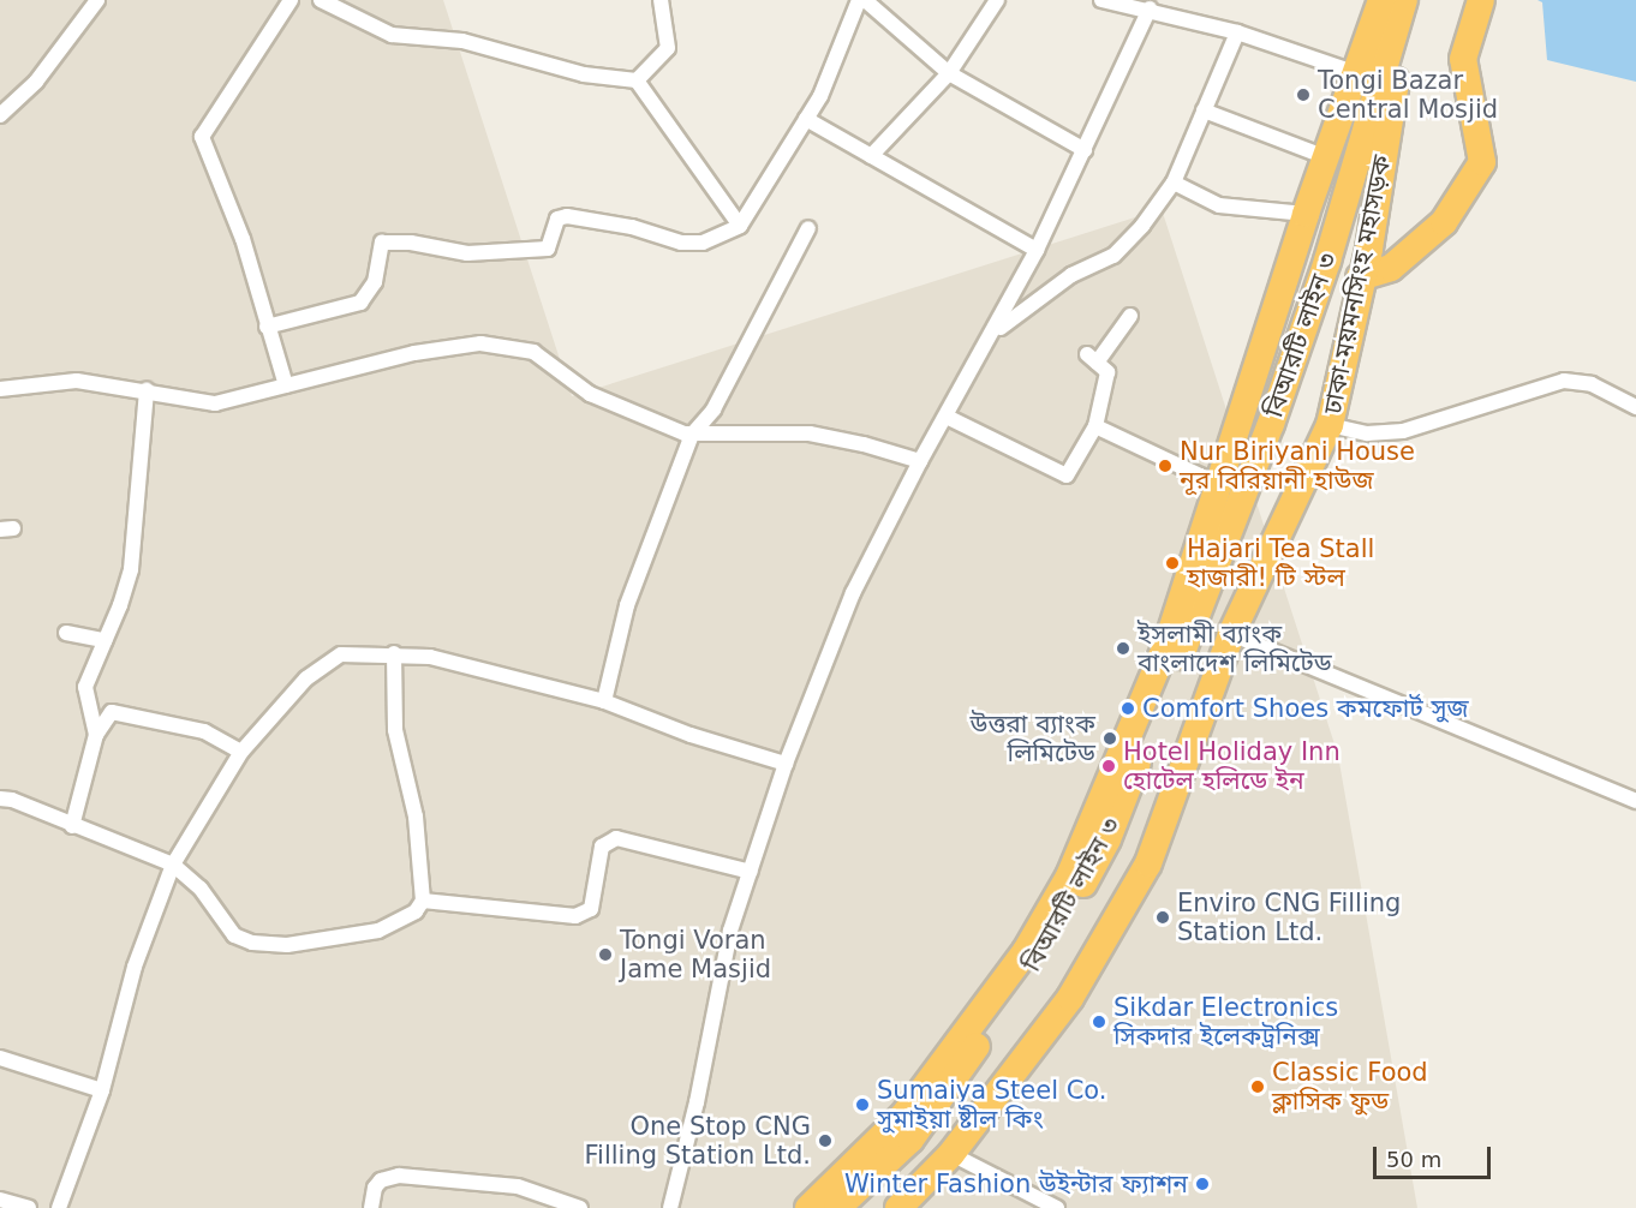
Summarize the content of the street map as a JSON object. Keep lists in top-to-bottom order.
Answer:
{
  "streets": {
    "highway": ["ঢাকা-ময়মনসিংহ মহাসড়ক", "বিআরটি লাইন ৩"]
  },
  "places": [
    "Tongi Bazar Central Mosjid",
    "Nur Biriyani House নূর বিরিয়ানী হাউজ",
    "Hajari Tea Stall হাজারী! টি স্টল",
    "ইসলামী ব্যাংক বাংলাদেশ লিমিটেড",
    "Comfort Shoes কমফোর্ট সুজ",
    "উত্তরা ব্যাংক লিমিটেড",
    "Hotel Holiday Inn হোটেল হলিডে ইন",
    "Enviro CNG Filling Station Ltd.",
    "Tongi Voran Jame Masjid",
    "Sikdar Electronics সিকদার ইলেকট্রনিক্স",
    "Classic Food ক্লাসিক ফুড",
    "Sumaiya Steel Co. সুমাইয়া ষ্টীল কিং",
    "One Stop CNG Filling Station Ltd.",
    "Winter Fashion উইন্টার ফ্যাশন"
  ],
  "scale_bar": "50 m"
}
